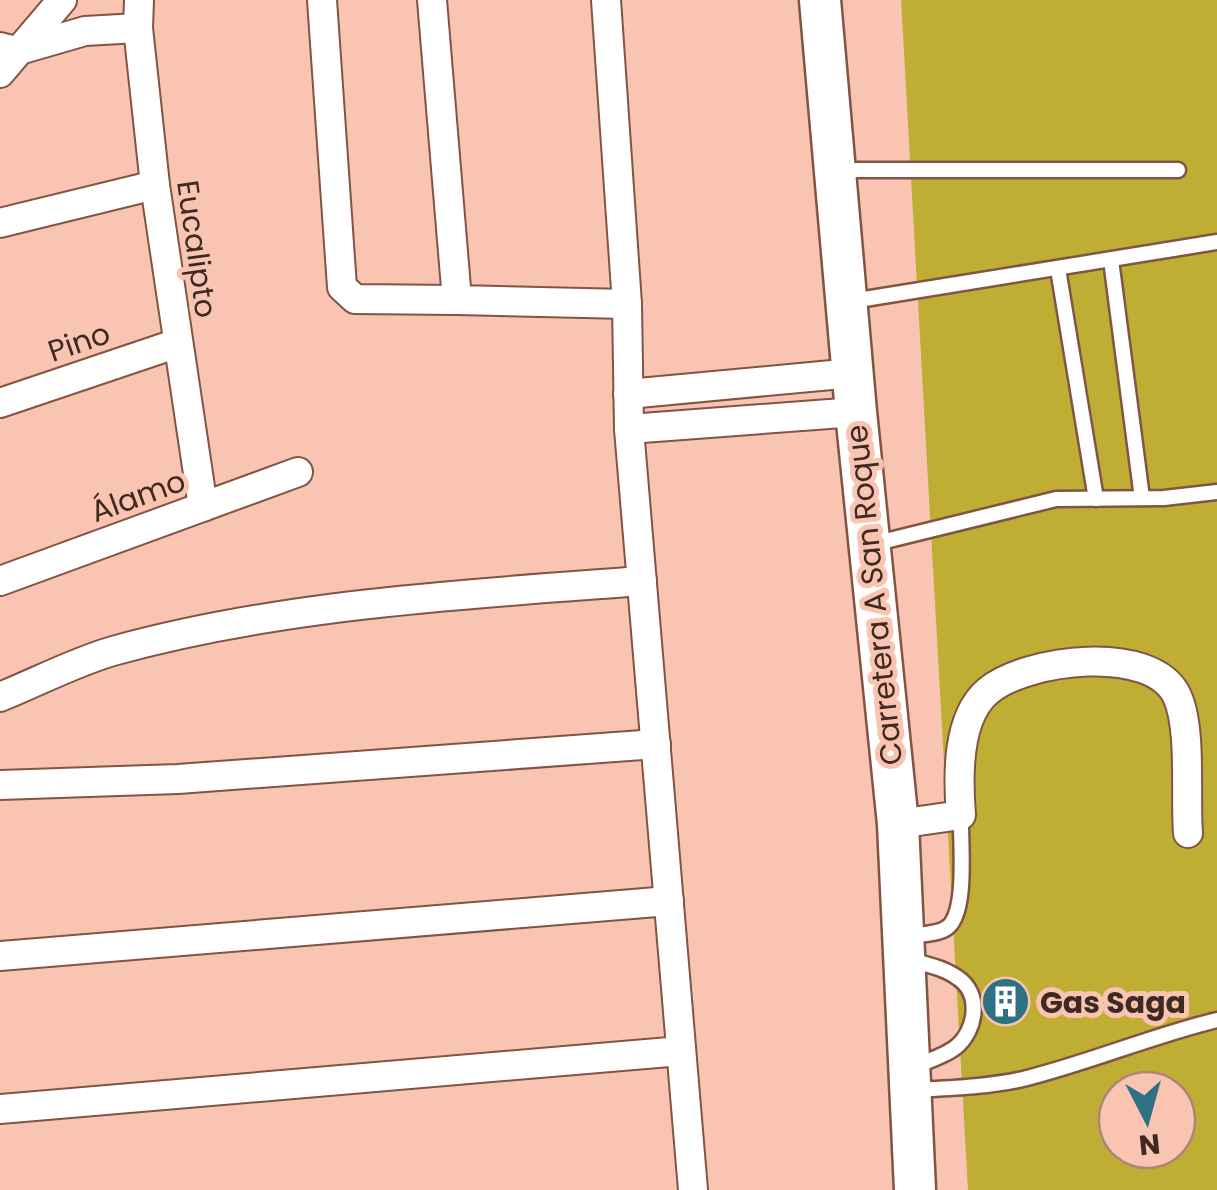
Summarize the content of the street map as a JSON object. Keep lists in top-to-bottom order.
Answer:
{
  "streets": {
    "main road": ["Carretera A San Roque"],
    "street": ["Eucalipto", "Pino", "Álamo"]
  },
  "crossings": [
    ["Eucalipto", "Pino"],
    ["Eucalipto", "Álamo"]
  ],
  "places": {
    "building": ["Gas Saga"]
  },
  "north": "bottom"
}
